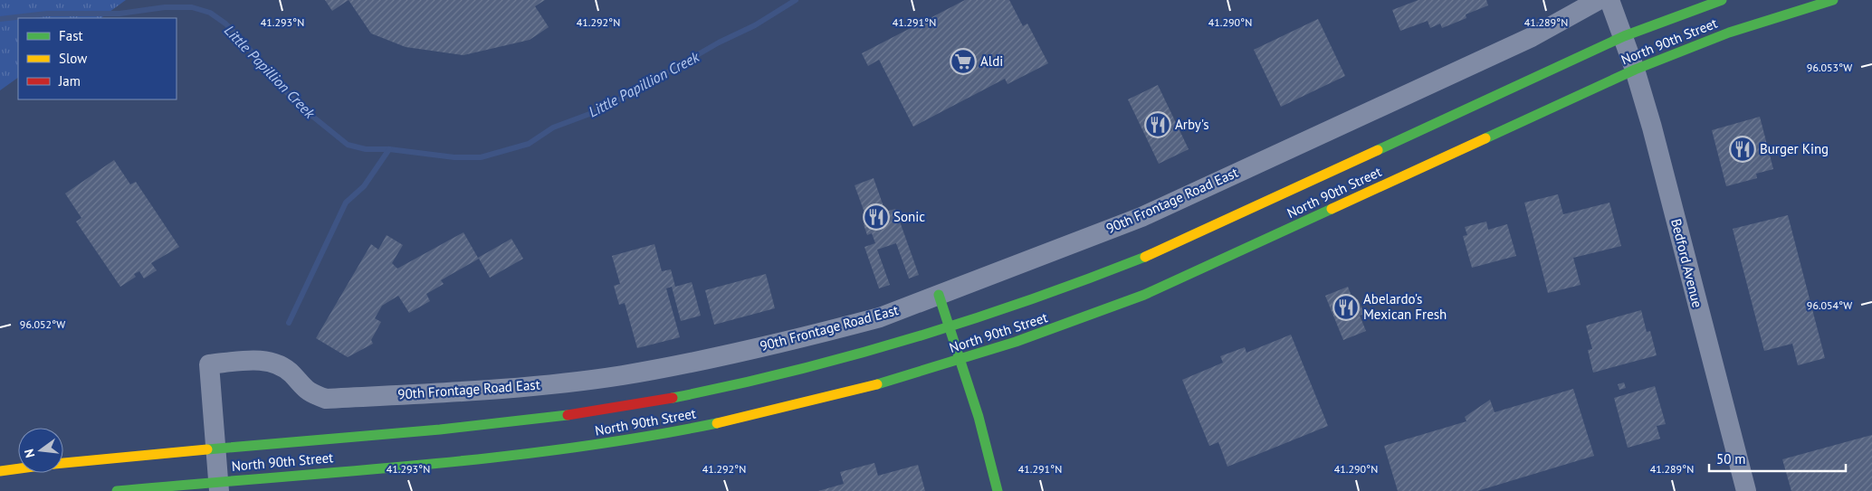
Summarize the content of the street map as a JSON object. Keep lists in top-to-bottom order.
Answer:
{
  "streets": {
    "main road": ["North 90th Street"],
    "street": ["90th Frontage Road East", "Bedford Avenue"]
  },
  "crossings": [
    ["North 90th Street", "90th Frontage Road East"],
    ["North 90th Street", "Bedford Avenue"]
  ],
  "water": ["Little Papillion Creek"],
  "places": {
    "supermarket": ["Aldi"],
    "restaurant": [
      "Arby's",
      "Burger King",
      "Sonic",
      "Abelardo's Mexican Fresh"
    ]
  },
  "legend": ["Fast", "Slow", "Jam"],
  "scale_bar": "50 m",
  "north": "left",
  "coordinates": [
    "41.293°N",
    "41.292°N",
    "41.291°N",
    "41.290°N",
    "41.289°N",
    "96.053°W",
    "96.054°W",
    "96.052°W"
  ]
}
